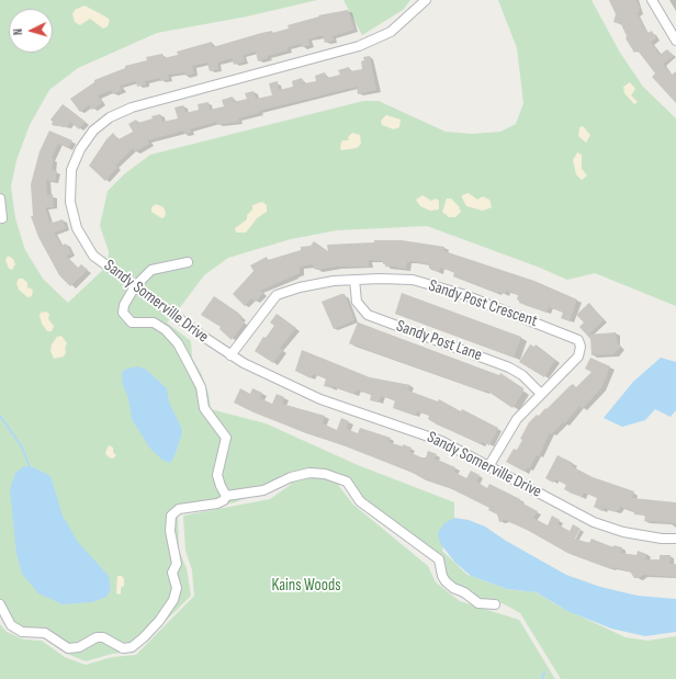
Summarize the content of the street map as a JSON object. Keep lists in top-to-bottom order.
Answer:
{
  "streets": {
    "street": ["Sandy Somerville Drive", "Sandy Post Crescent", "Sandy Post Lane"]
  },
  "crossings": [
    ["Sandy Somerville Drive", "Sandy Post Crescent"],
    ["Sandy Post Crescent", "Sandy Post Lane"]
  ],
  "parks": ["Kains Woods"],
  "north": "left"
}
